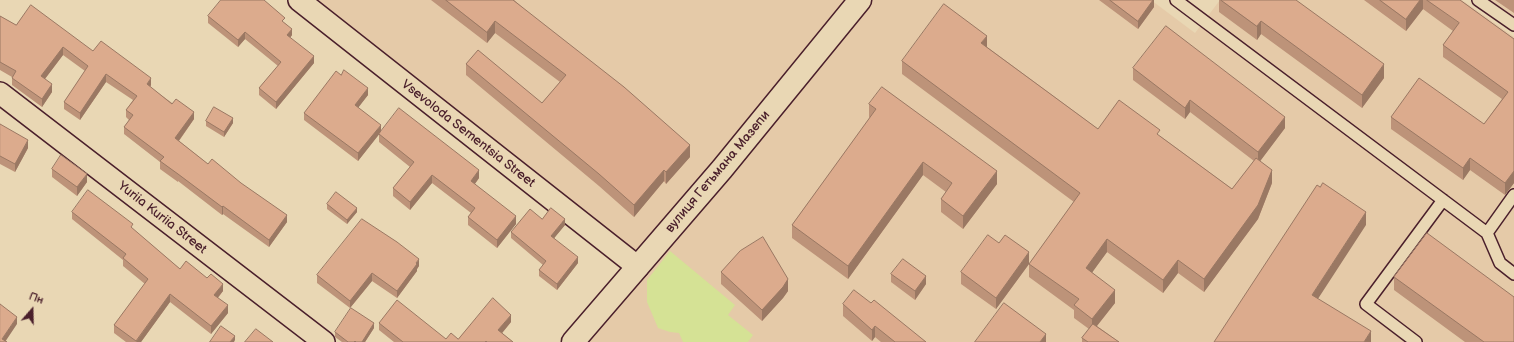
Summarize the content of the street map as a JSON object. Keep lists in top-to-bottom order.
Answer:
{
  "streets": {
    "street": ["Vsevoloda Sementsia Street", "вулиця Гетьмана Мазепи", "Yuriia Kuriia Street"]
  },
  "crossings": [
    ["Vsevoloda Sementsia Street", "вулиця Гетьмана Мазепи"]
  ],
  "north": "top"
}
